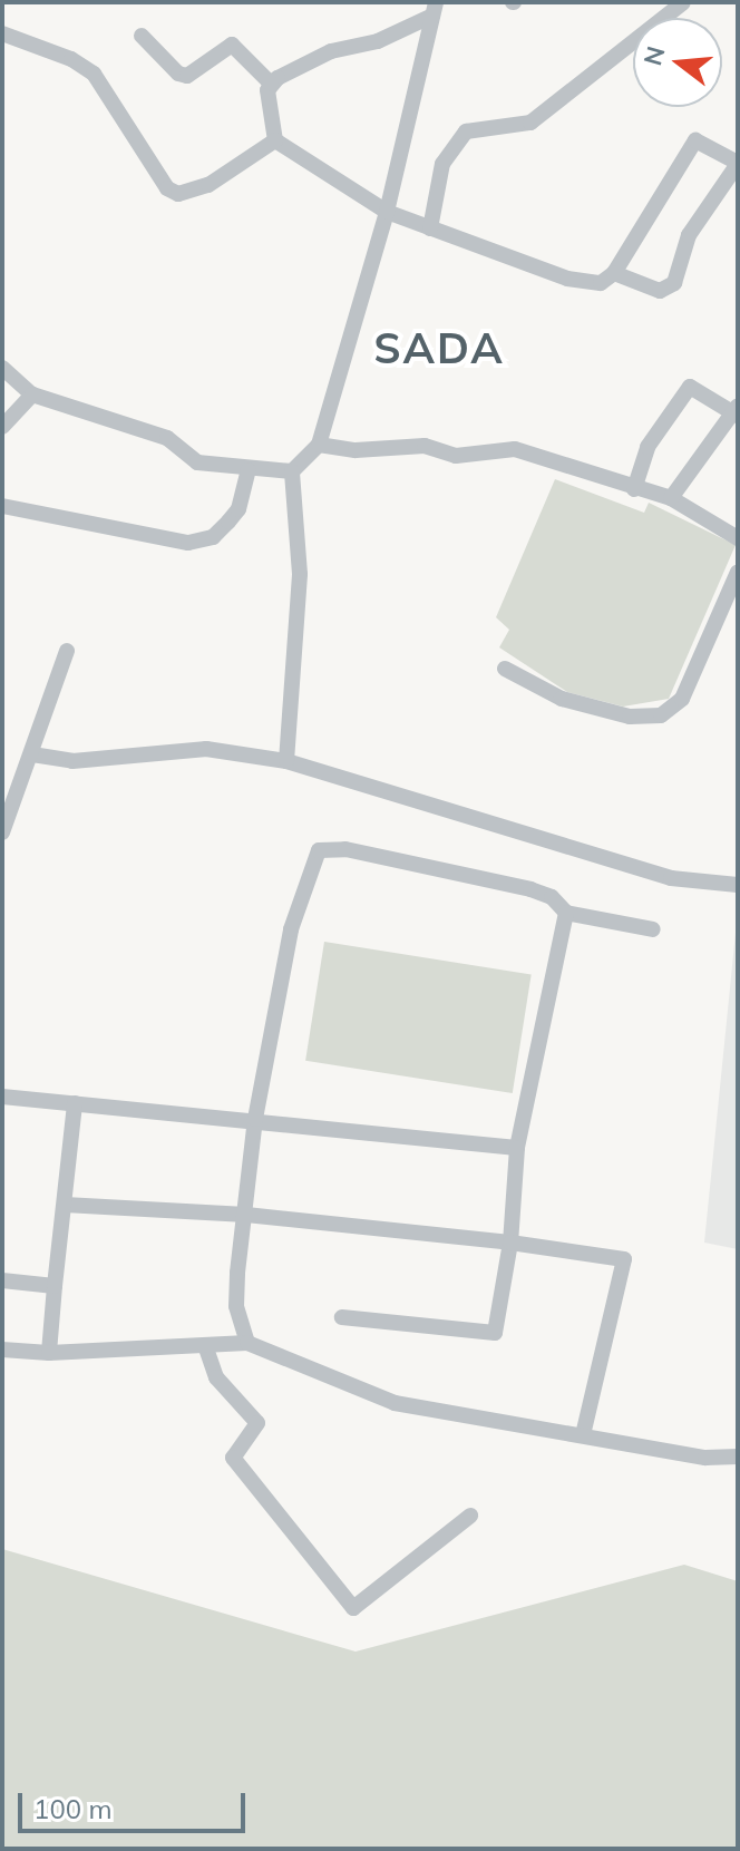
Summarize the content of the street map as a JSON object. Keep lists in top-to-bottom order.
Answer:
{
  "districts": ["SADA"],
  "scale_bar": "100 m",
  "north": "left"
}
